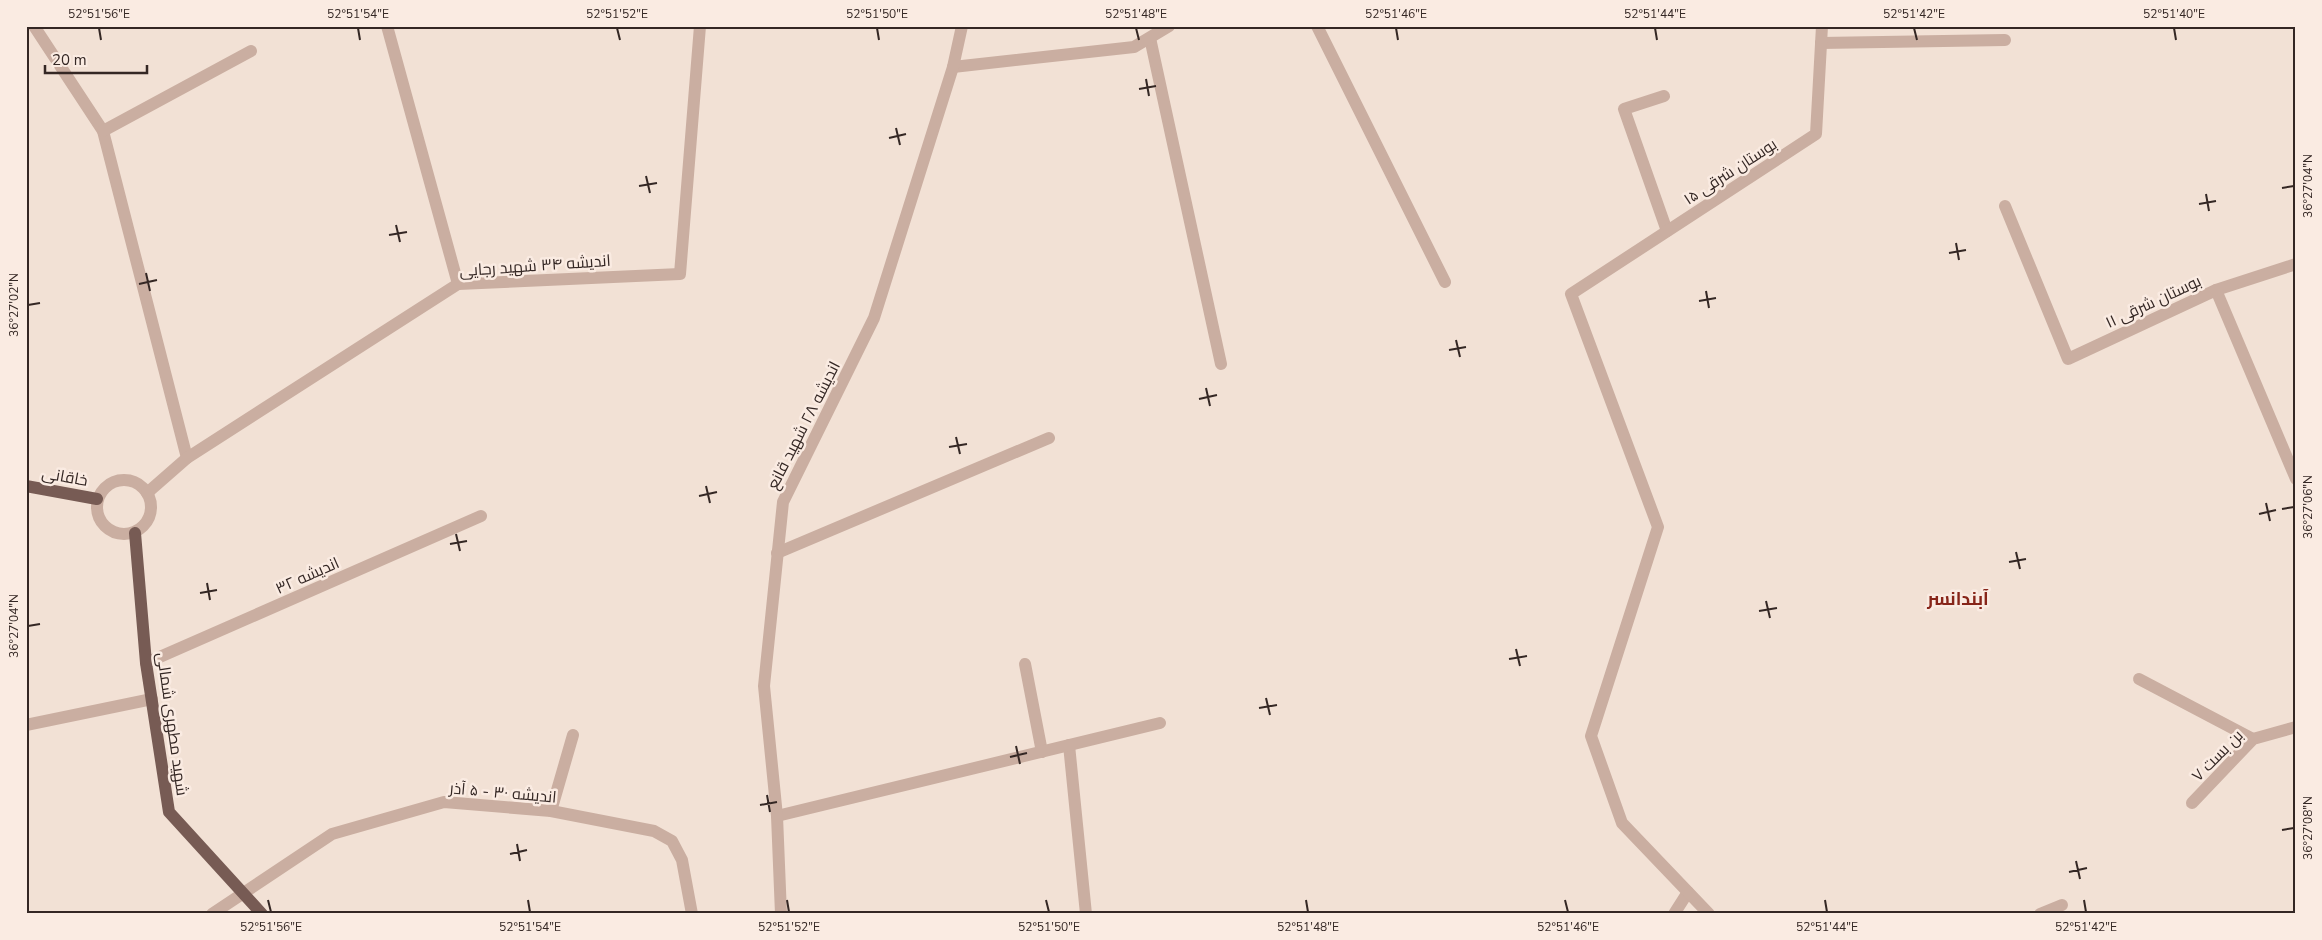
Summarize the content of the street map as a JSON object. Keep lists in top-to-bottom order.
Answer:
{
  "streets": {
    "main road": ["خاقانی", "شهید مطهری شمالی"],
    "street": [
      "بوستان شرقی ۱۵",
      "اندیشه ۳۴ شهید رجایی",
      "بوستان شرقی ۱۱",
      "اندیشه ۲۸ شهید قانع",
      "اندیشه ۳۲",
      "بن بست ۷",
      "اندیشه ۳۰ - ۵ آذر"
    ]
  },
  "crossings": [
    ["اندیشه ۳۴ شهید رجایی", "خاقانی"],
    ["اندیشه ۳۴ شهید رجایی", "شهید مطهری شمالی"],
    ["خاقانی", "شهید مطهری شمالی"],
    ["اندیشه ۳۲", "شهید مطهری شمالی"],
    ["شهید مطهری شمالی", "اندیشه ۳۰ - ۵ آذر"]
  ],
  "districts": ["آبندانسر"],
  "scale_bar": "20 m",
  "coordinates": [
    "52°51'56\"E",
    "52°51'54\"E",
    "52°51'52\"E",
    "52°51'50\"E",
    "52°51'48\"E",
    "52°51'46\"E",
    "52°51'44\"E",
    "52°51'42\"E",
    "52°51'40\"E",
    "36°27'04\"N",
    "36°27'02\"N",
    "36°27'06\"N",
    "36°27'08\"N"
  ]
}
